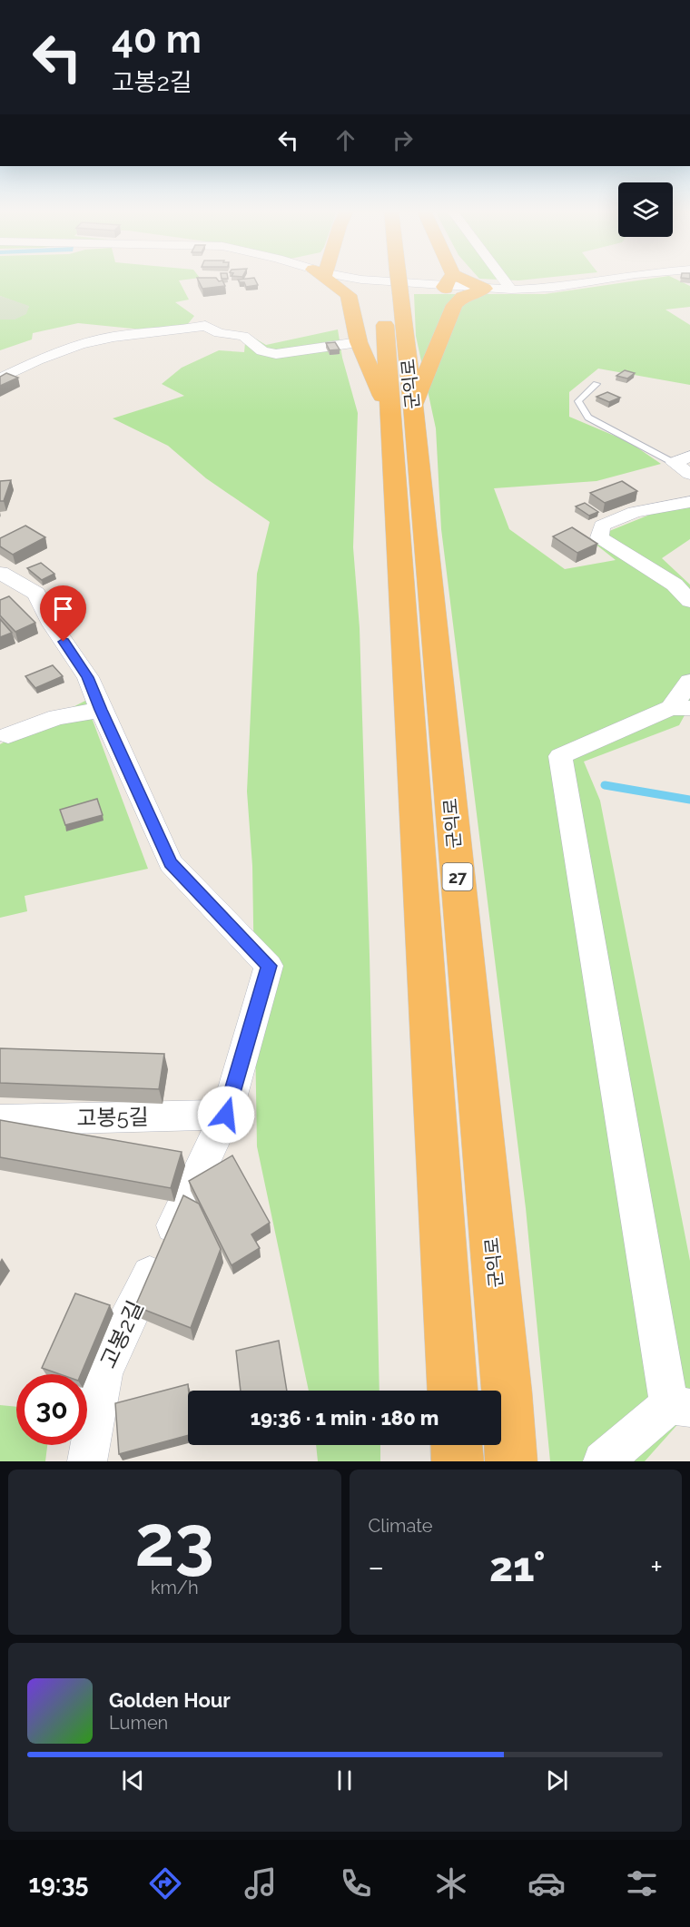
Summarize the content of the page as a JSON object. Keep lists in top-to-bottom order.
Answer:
{
  "streets": {
    "highway": ["군익로", "27"],
    "street": ["고봉5길", "고봉2길"]
  },
  "crossings": [
    ["고봉5길", "고봉2길"]
  ],
  "page": {
    "turn": ["40 m", "고봉2길"],
    "limit": "30",
    "trip": "19:36 · 1 min · 180 m",
    "tile": [
      ["23", "km/h"],
      "Climate"
    ],
    "heat": ["−", "21°", "+"],
    "song": ["Golden Hour", "Lumen"],
    "tabs": "19:35"
  }
}
